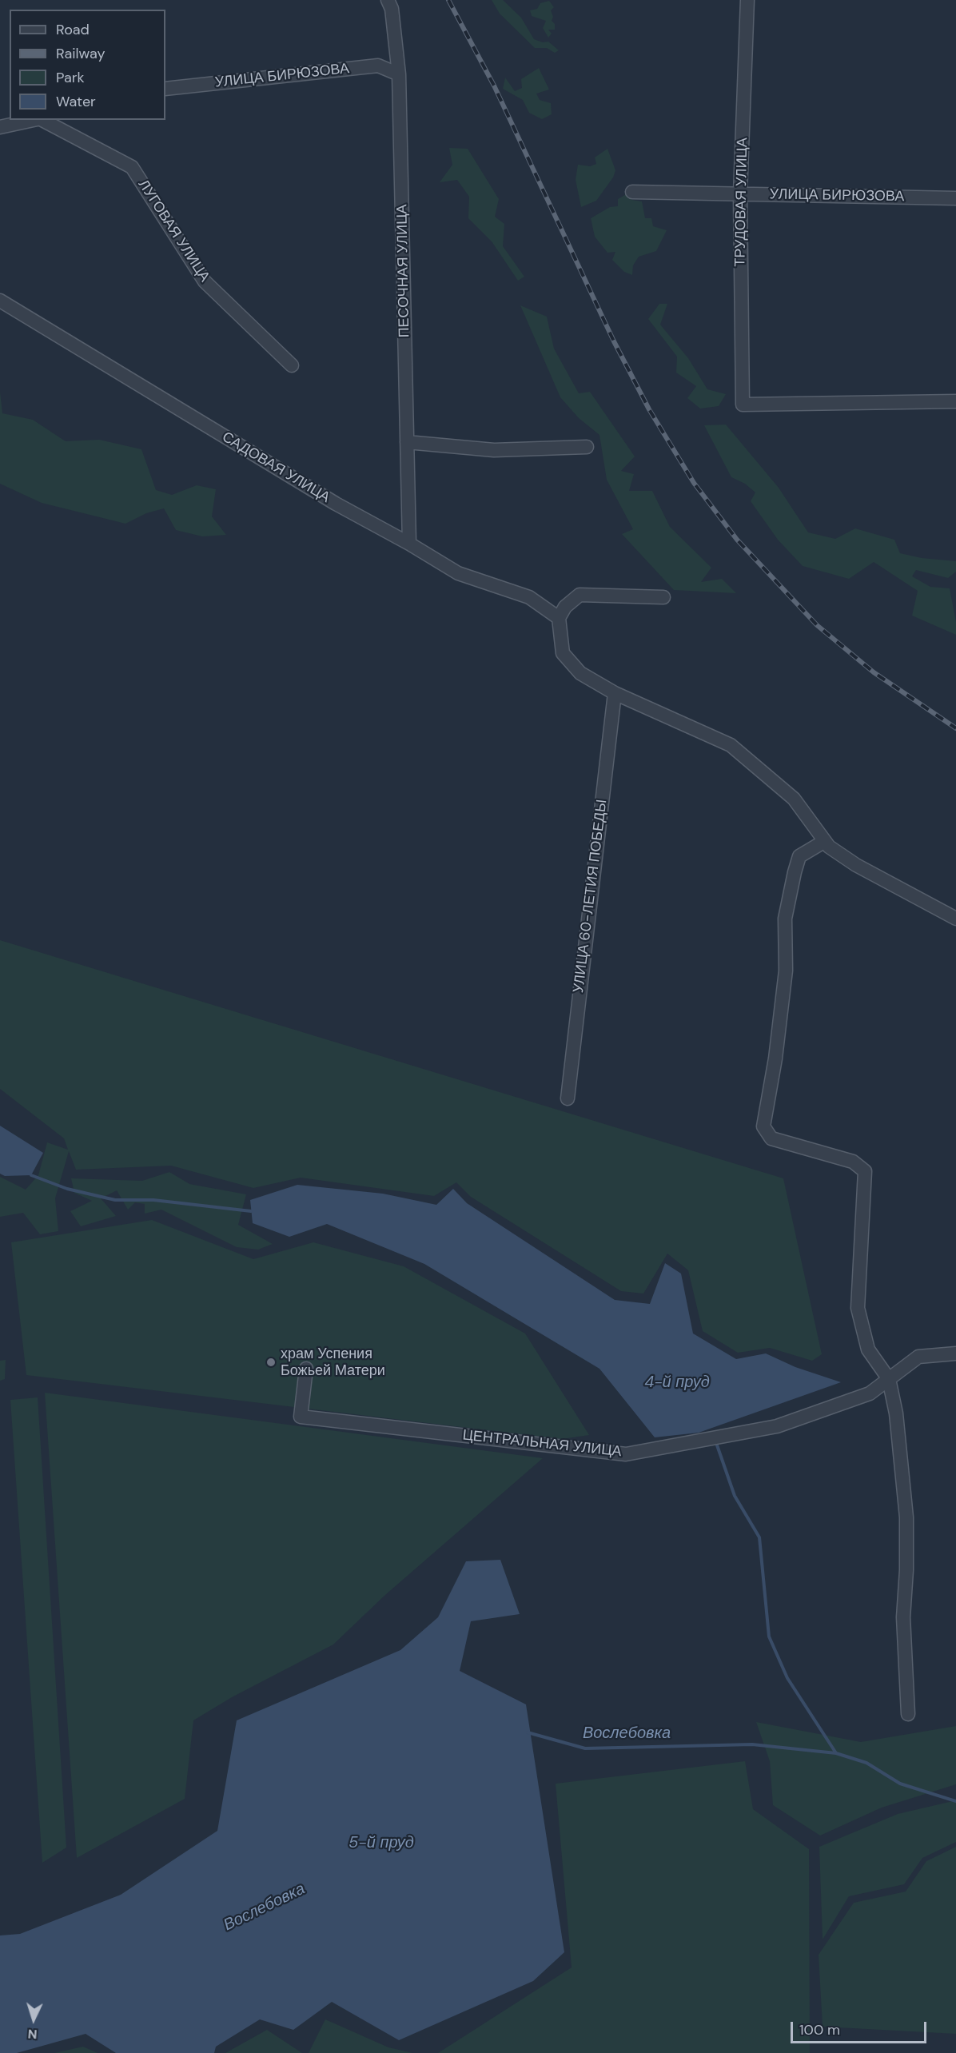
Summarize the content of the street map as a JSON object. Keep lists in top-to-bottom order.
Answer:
{
  "streets": {
    "street": [
      "УЛИЦА БИРЮЗОВА",
      "ТРУДОВАЯ УЛИЦА",
      "ЛУГОВАЯ УЛИЦА",
      "ПЕСОЧНАЯ УЛИЦА",
      "САДОВАЯ УЛИЦА",
      "УЛИЦА 60-ЛЕТИЯ ПОБЕДЫ",
      "ЦЕНТРАЛЬНАЯ УЛИЦА"
    ]
  },
  "crossings": [
    ["УЛИЦА БИРЮЗОВА", "ТРУДОВАЯ УЛИЦА"],
    ["УЛИЦА БИРЮЗОВА", "ПЕСОЧНАЯ УЛИЦА"],
    ["ПЕСОЧНАЯ УЛИЦА", "САДОВАЯ УЛИЦА"]
  ],
  "water": ["4-й пруд", "Вослебовка", "5-й пруд"],
  "places": ["храм Успения Божьей Матери"],
  "legend": [
    "Road",
    "Railway",
    "Park",
    "Water"
  ],
  "scale_bar": "100 m",
  "north": "bottom"
}
